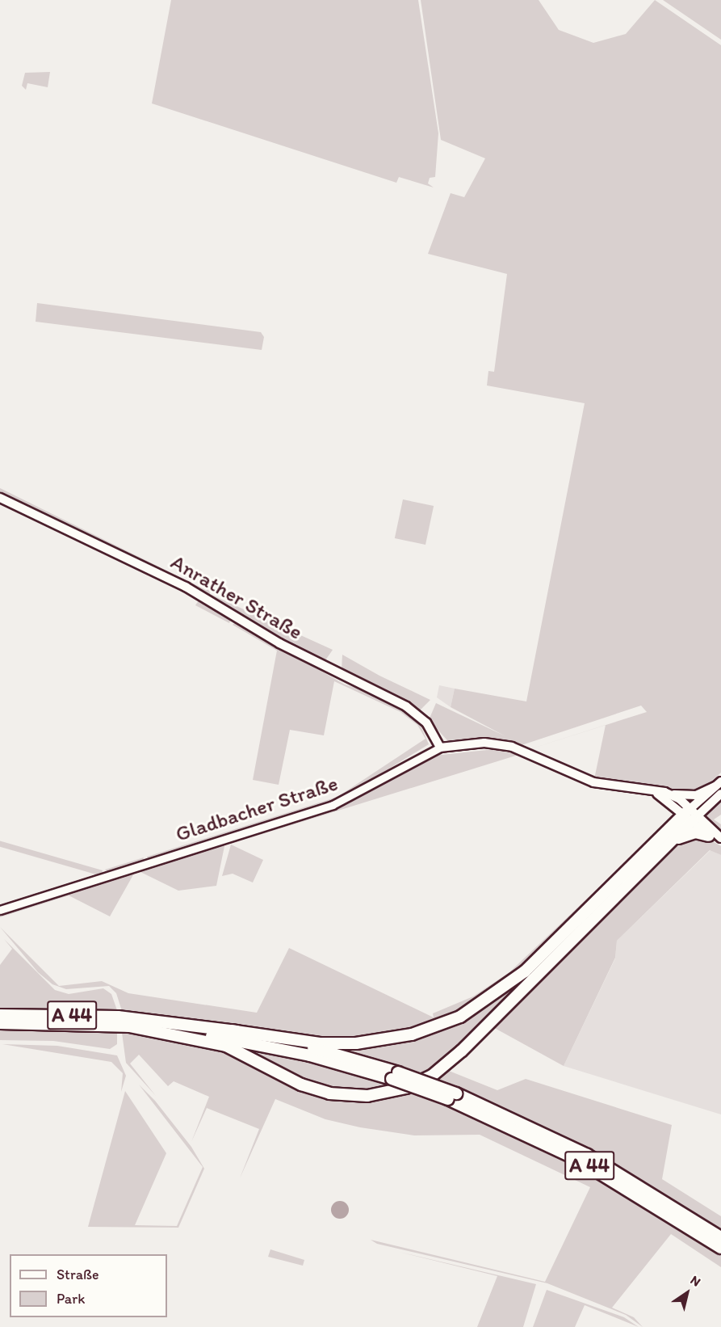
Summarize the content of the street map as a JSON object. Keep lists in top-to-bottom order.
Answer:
{
  "streets": {
    "highway": ["A 44"],
    "main road": ["Anrather Straße", "Gladbacher Straße"]
  },
  "crossings": [
    ["Anrather Straße", "Gladbacher Straße"]
  ],
  "legend": ["Straße", "Park"],
  "north": "top right"
}
